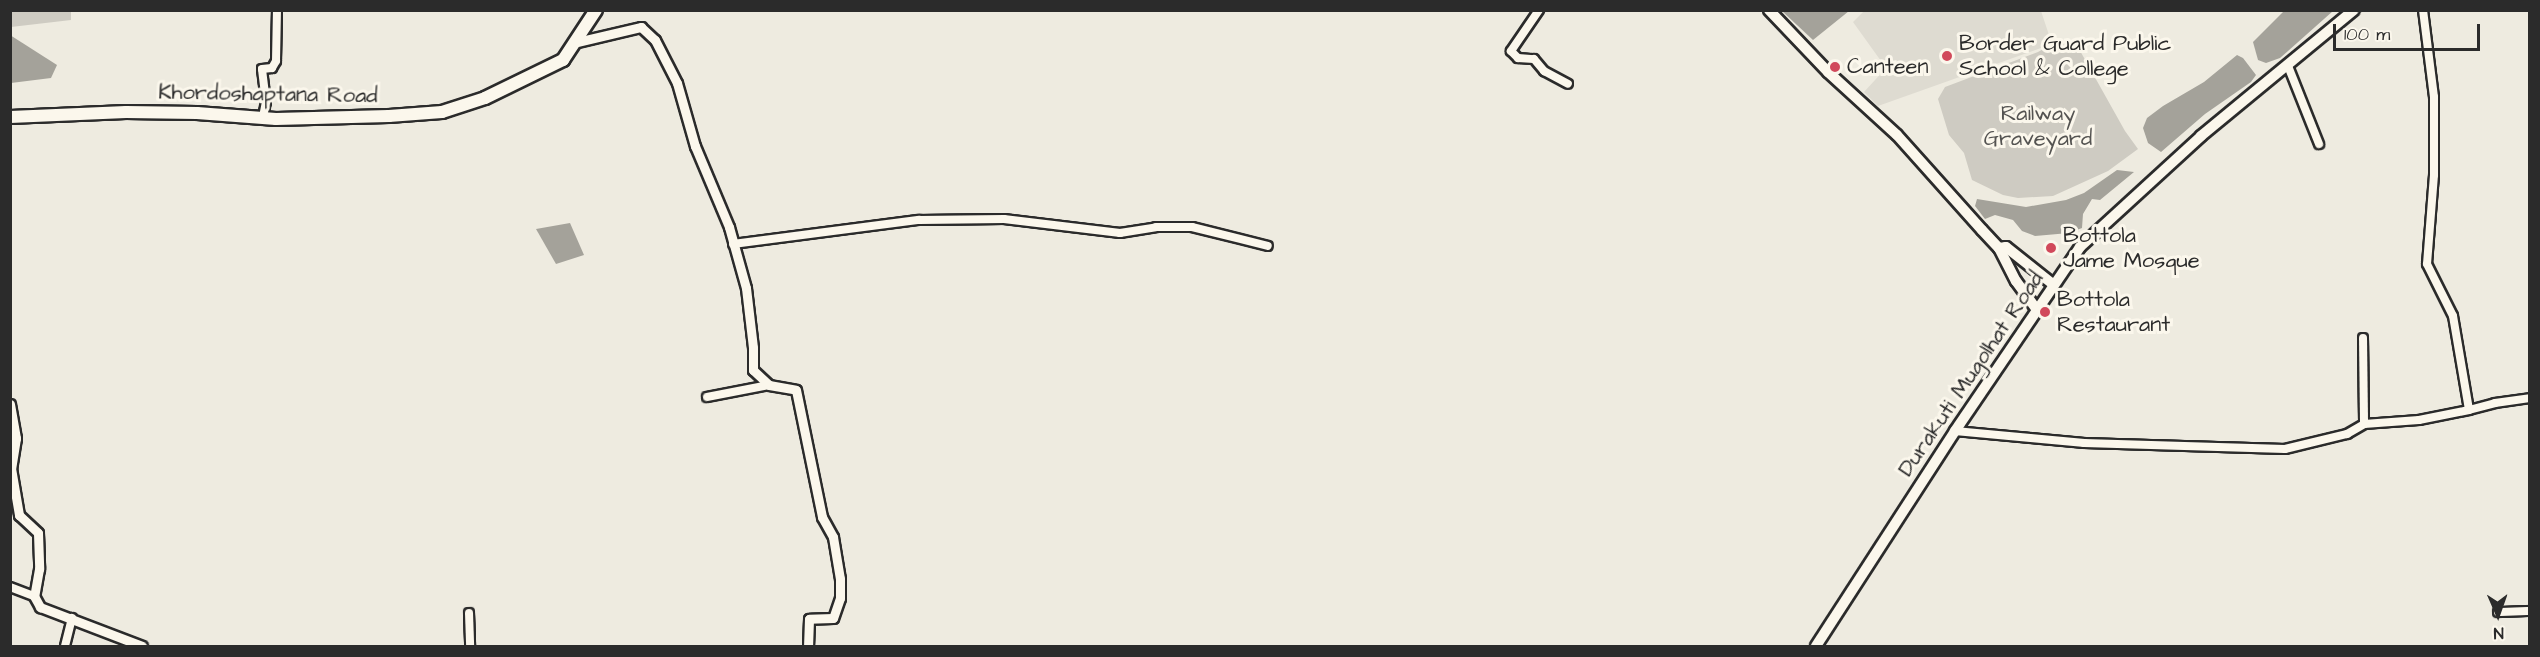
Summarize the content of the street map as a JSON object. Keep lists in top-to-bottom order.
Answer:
{
  "streets": {
    "main road": ["Khordoshaptana Road", "Durakuti Mugolhat Road"]
  },
  "parks": ["Railway Graveyard"],
  "places": [
    "Border Guard Public School & College",
    "Canteen",
    "Bottola Jame Mosque",
    "Bottola Restaurant"
  ],
  "scale_bar": "100 m",
  "north": "bottom"
}
